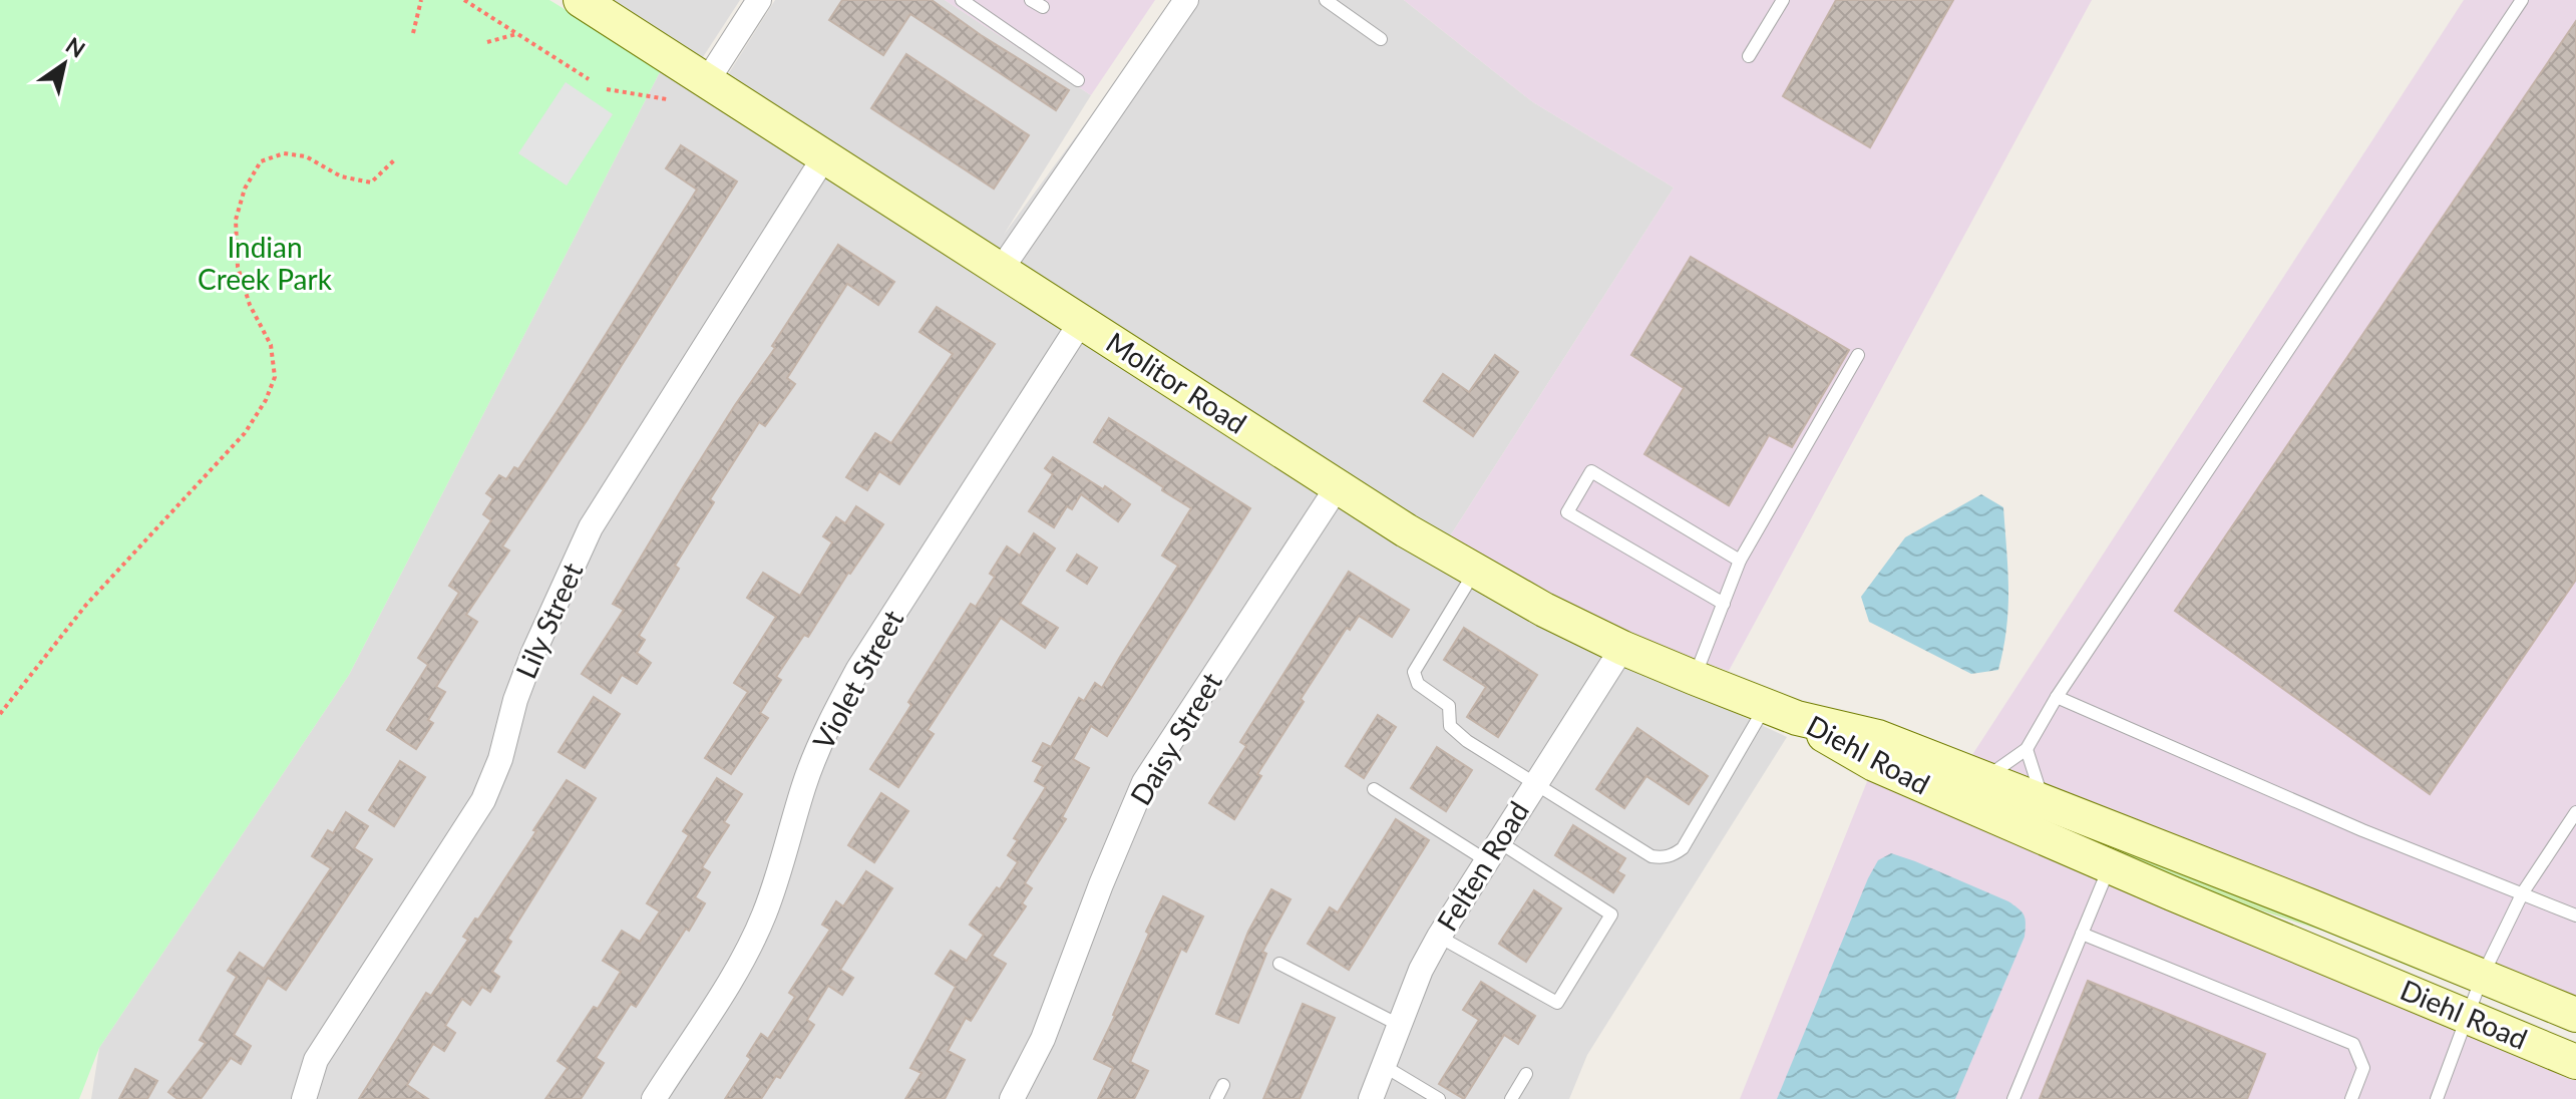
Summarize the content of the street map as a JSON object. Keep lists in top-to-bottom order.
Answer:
{
  "streets": {
    "street": [
      "Molitor Road",
      "Lily Street",
      "Violet Street",
      "Daisy Street",
      "Diehl Road",
      "Felten Road"
    ]
  },
  "crossings": [
    ["Molitor Road", "Lily Street"],
    ["Molitor Road", "Violet Street"],
    ["Molitor Road", "Daisy Street"],
    ["Molitor Road", "Diehl Road"],
    ["Molitor Road", "Felten Road"]
  ],
  "parks": ["Indian Creek Park"],
  "north": "top right"
}
